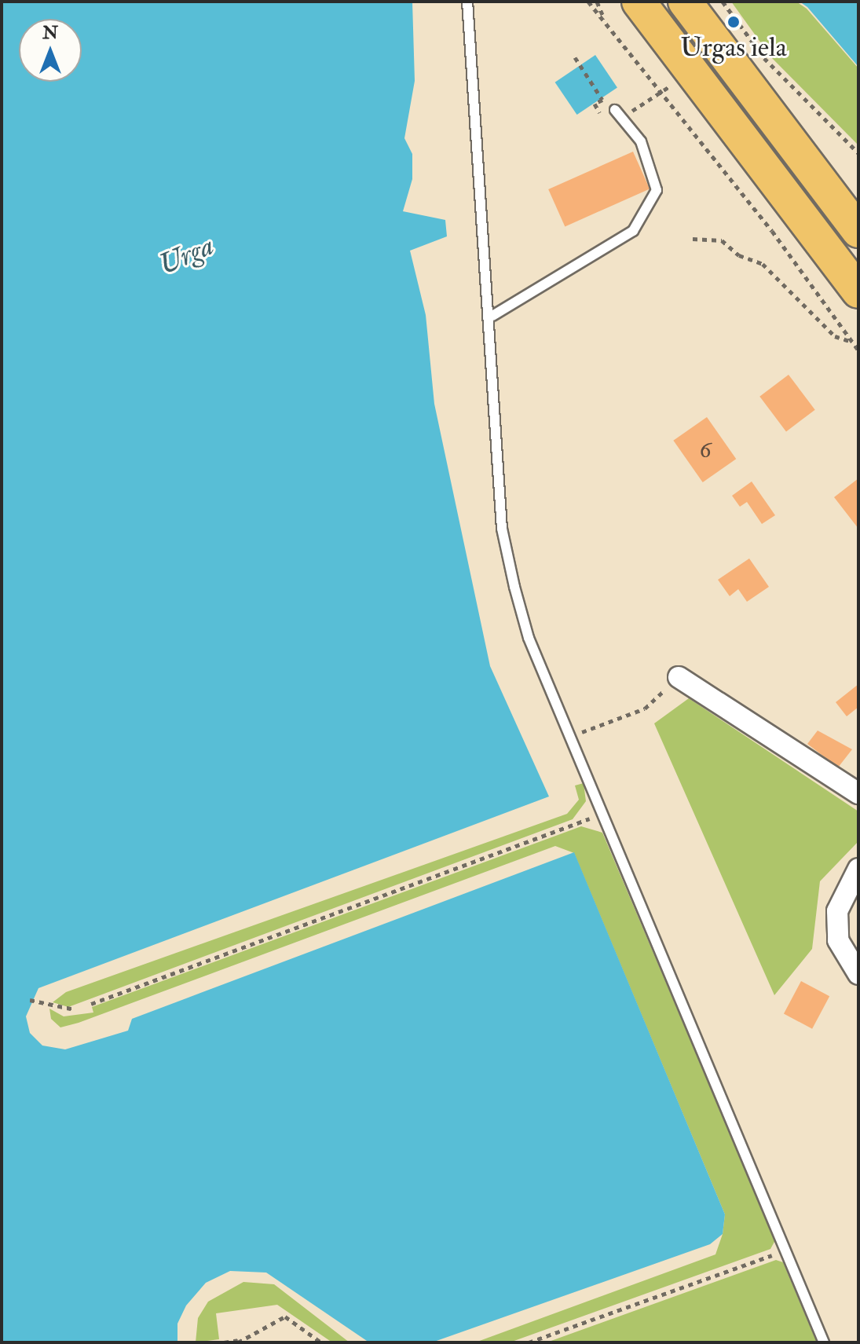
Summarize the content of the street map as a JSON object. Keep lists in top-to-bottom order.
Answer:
{
  "water": ["Urga"],
  "places": ["Urgas iela"],
  "house_numbers": ["6"],
  "north": "top"
}
